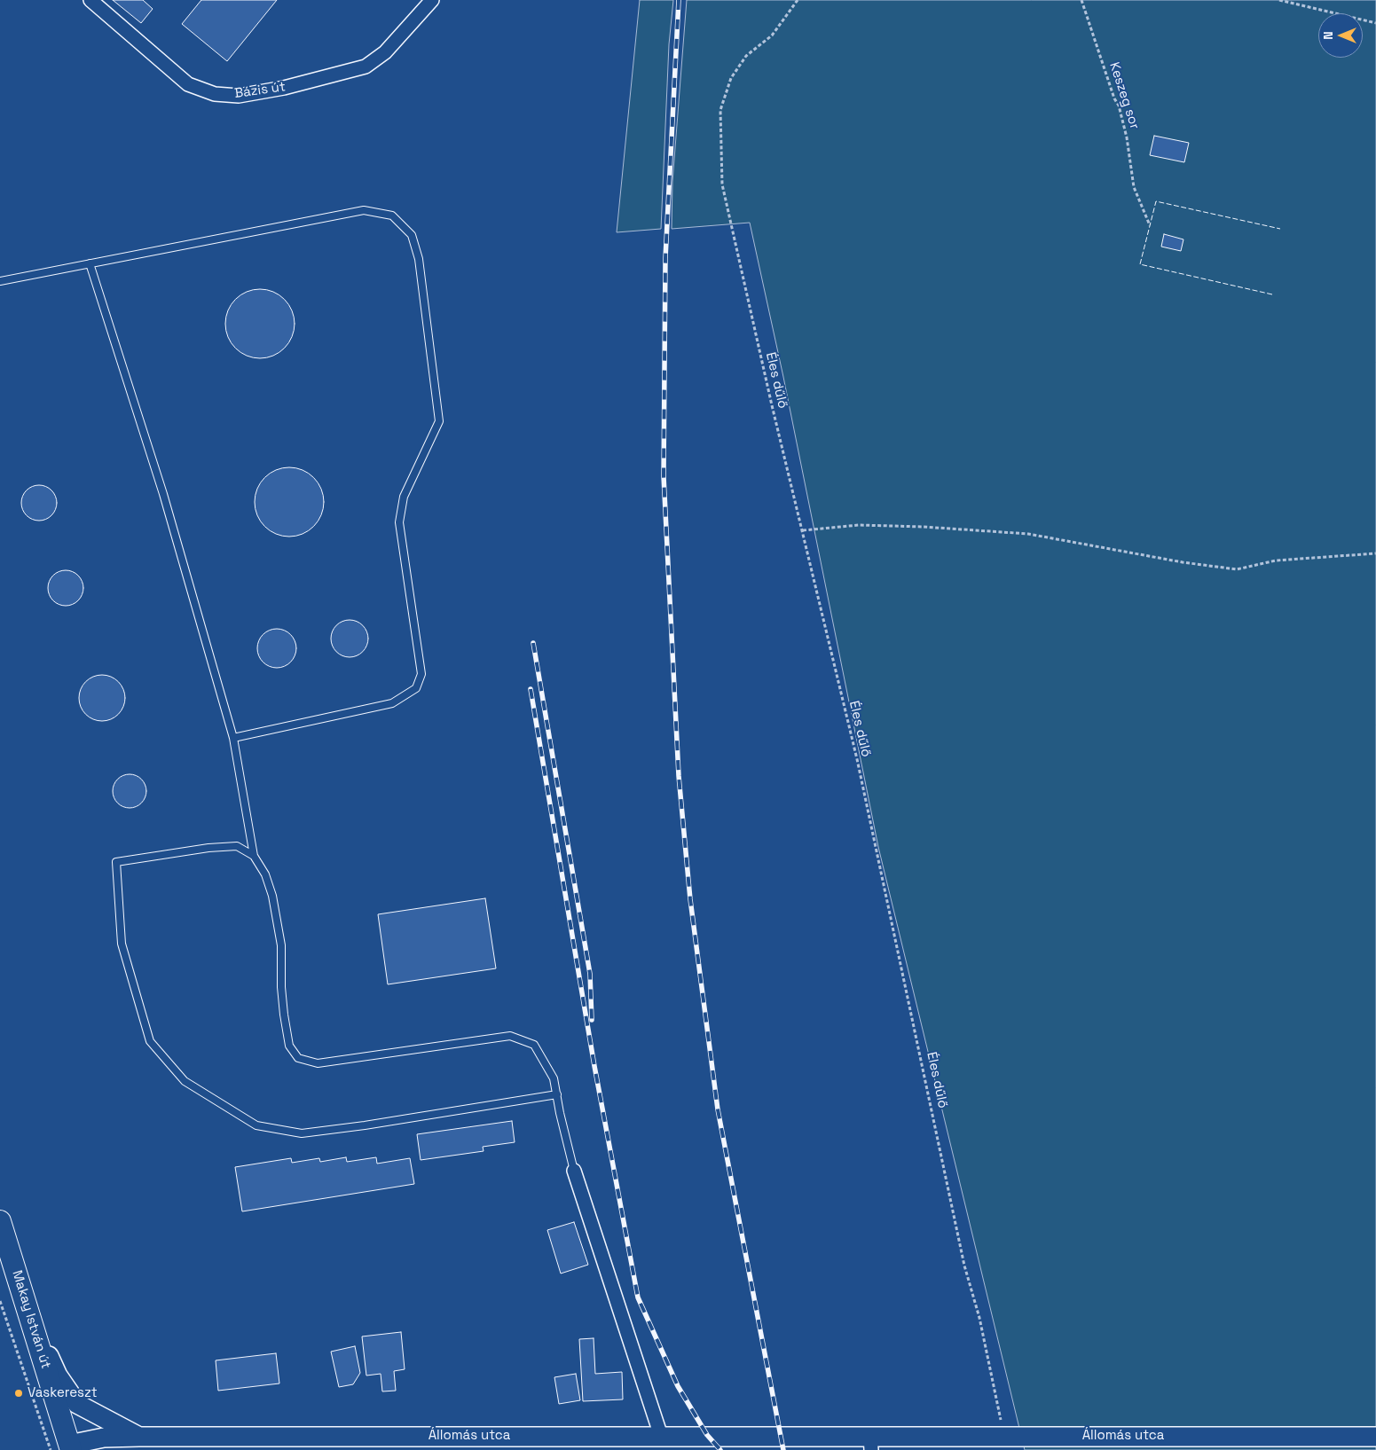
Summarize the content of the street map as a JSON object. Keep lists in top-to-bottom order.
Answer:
{
  "streets": {
    "main road": ["Makay István út", "Állomás utca"],
    "street": ["Bázis út"],
    "path": ["Keszeg sor", "Éles dűlő"]
  },
  "crossings": [
    ["Éles dűlő", "Állomás utca"],
    ["Makay István út", "Állomás utca"]
  ],
  "places": ["Vaskereszt"],
  "north": "left"
}
